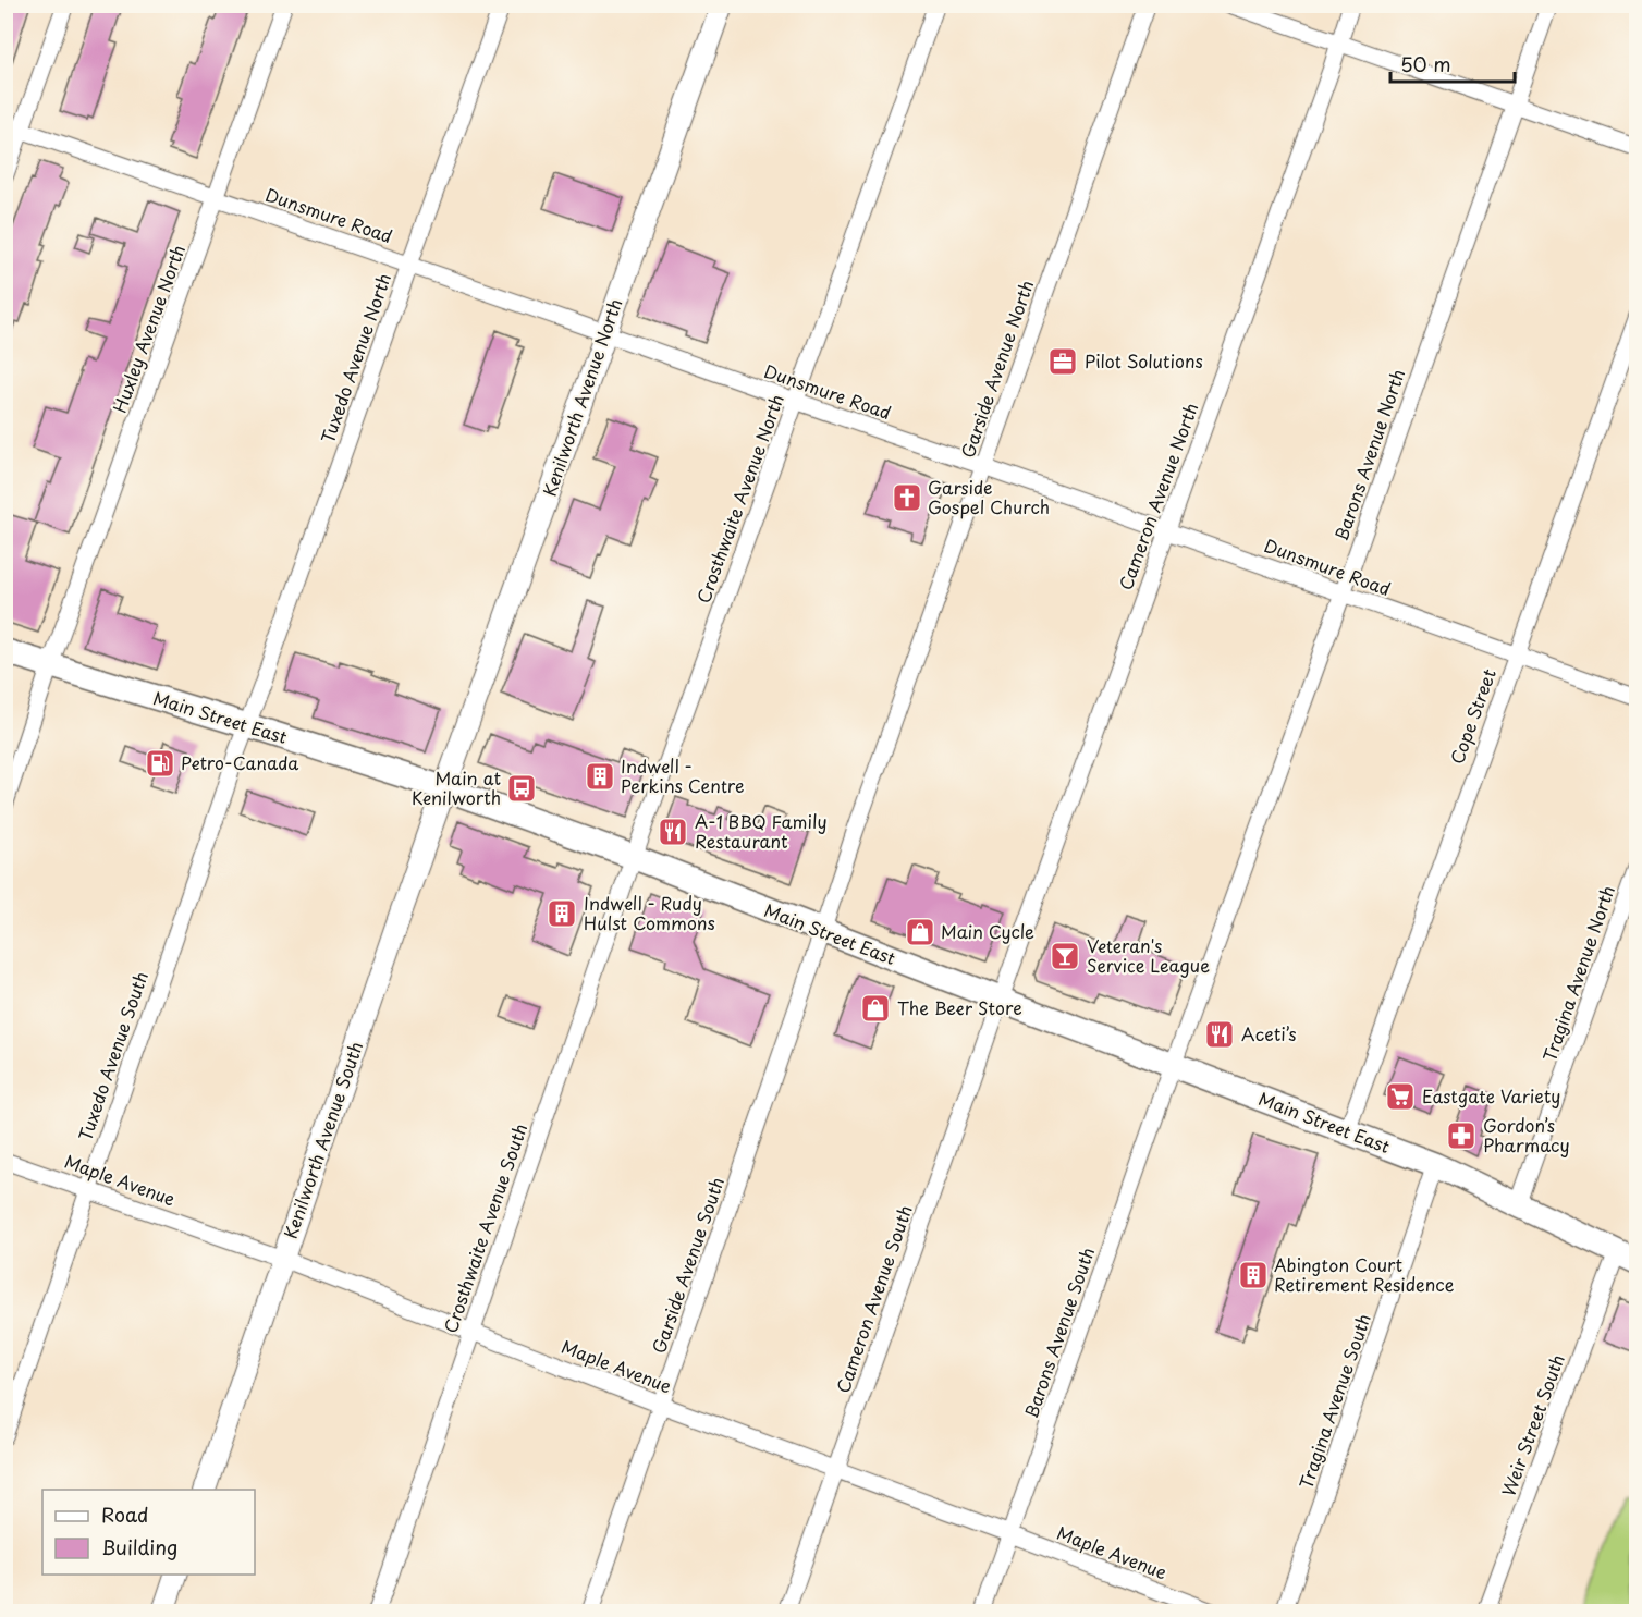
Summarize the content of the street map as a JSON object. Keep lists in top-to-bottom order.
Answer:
{
  "streets": {
    "main road": ["Kenilworth Avenue North", "Main Street East", "Kenilworth Avenue South"],
    "street": [
      "Dunsmure Road",
      "Huxley Avenue North",
      "Tuxedo Avenue North",
      "Garside Avenue North",
      "Barons Avenue North",
      "Cameron Avenue North",
      "Crosthwaite Avenue North",
      "Cope Street",
      "Tragina Avenue North",
      "Tuxedo Avenue South",
      "Maple Avenue",
      "Crosthwaite Avenue South",
      "Garside Avenue South",
      "Cameron Avenue South",
      "Barons Avenue South",
      "Tragina Avenue South",
      "Weir Street South"
    ]
  },
  "crossings": [
    ["Dunsmure Road", "Huxley Avenue North"],
    ["Dunsmure Road", "Tuxedo Avenue North"],
    ["Dunsmure Road", "Garside Avenue North"],
    ["Dunsmure Road", "Kenilworth Avenue North"],
    ["Dunsmure Road", "Barons Avenue North"],
    ["Dunsmure Road", "Cameron Avenue North"],
    ["Dunsmure Road", "Crosthwaite Avenue North"],
    ["Dunsmure Road", "Cope Street"],
    ["Huxley Avenue North", "Main Street East"],
    ["Tuxedo Avenue North", "Main Street East"],
    ["Tuxedo Avenue North", "Tuxedo Avenue South"],
    ["Garside Avenue North", "Main Street East"],
    ["Garside Avenue North", "Garside Avenue South"],
    ["Kenilworth Avenue North", "Main Street East"],
    ["Kenilworth Avenue North", "Kenilworth Avenue South"],
    ["Barons Avenue North", "Main Street East"],
    ["Barons Avenue North", "Barons Avenue South"],
    ["Cameron Avenue North", "Main Street East"],
    ["Cameron Avenue North", "Cameron Avenue South"],
    ["Crosthwaite Avenue North", "Main Street East"],
    ["Crosthwaite Avenue North", "Crosthwaite Avenue South"],
    ["Cope Street", "Main Street East"],
    ["Main Street East", "Tragina Avenue North"],
    ["Main Street East", "Tuxedo Avenue South"],
    ["Main Street East", "Kenilworth Avenue South"],
    ["Main Street East", "Crosthwaite Avenue South"],
    ["Main Street East", "Garside Avenue South"],
    ["Main Street East", "Cameron Avenue South"],
    ["Main Street East", "Barons Avenue South"],
    ["Main Street East", "Tragina Avenue South"],
    ["Main Street East", "Weir Street South"],
    ["Tuxedo Avenue South", "Maple Avenue"],
    ["Kenilworth Avenue South", "Maple Avenue"],
    ["Maple Avenue", "Crosthwaite Avenue South"],
    ["Maple Avenue", "Garside Avenue South"],
    ["Maple Avenue", "Cameron Avenue South"],
    ["Maple Avenue", "Barons Avenue South"]
  ],
  "places": {
    "office": ["Pilot Solutions"],
    "church": ["Garside Gospel Church"],
    "fuel station": ["Petro-Canada"],
    "building": ["Indwell - Perkins Centre", "Indwell - Rudy Hulst Commons", "Abington Court Retirement Residence"],
    "bus stop": ["Main at Kenilworth"],
    "restaurant": ["A-1 BBQ Family Restaurant", "Aceti’s"],
    "shop": ["Main Cycle", "The Beer Store"],
    "bar": ["Veteran's Service League"],
    "supermarket": ["Eastgate Variety"],
    "pharmacy": ["Gordon’s Pharmacy"]
  },
  "legend": ["Road", "Building"],
  "scale_bar": "50 m"
}
